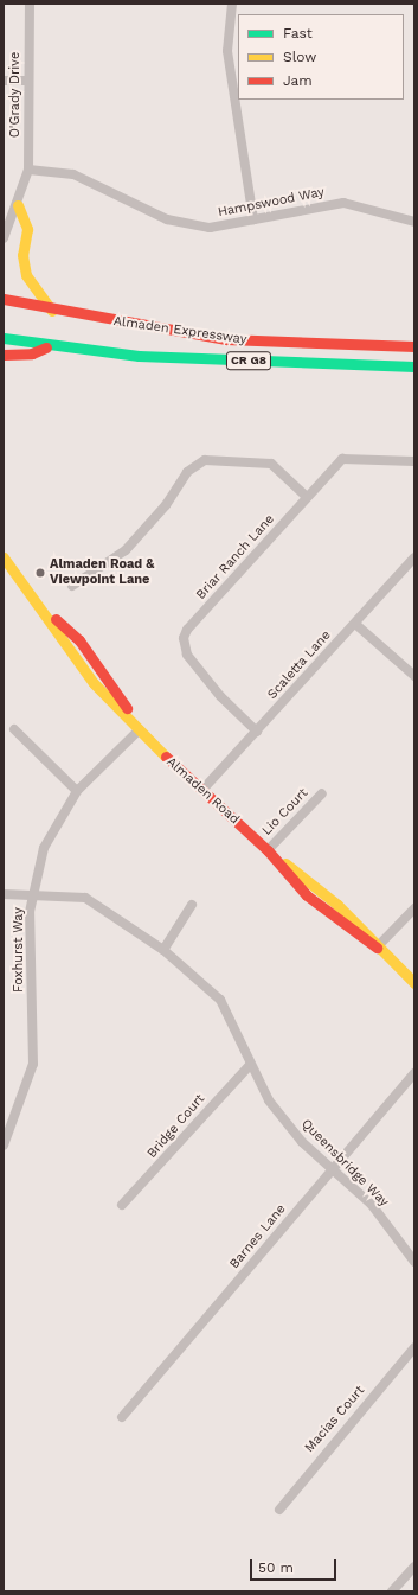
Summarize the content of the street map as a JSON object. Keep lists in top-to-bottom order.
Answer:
{
  "streets": {
    "main road": ["Almaden Expressway", "CR G8", "Almaden Road"],
    "street": [
      "O'Grady Drive",
      "Hampswood Way",
      "Briar Ranch Lane",
      "Scaletta Lane",
      "Lio Court",
      "Foxhurst Way",
      "Bridge Court",
      "Queensbridge Way",
      "Barnes Lane",
      "Macias Court"
    ]
  },
  "crossings": [
    ["O'Grady Drive", "Hampswood Way"],
    ["Briar Ranch Lane", "Scaletta Lane"],
    ["Scaletta Lane", "Almaden Road"],
    ["Almaden Road", "Lio Court"],
    ["Almaden Road", "Foxhurst Way"],
    ["Foxhurst Way", "Queensbridge Way"],
    ["Bridge Court", "Queensbridge Way"],
    ["Queensbridge Way", "Barnes Lane"]
  ],
  "places": ["Almaden Road & Viewpoint Lane"],
  "legend": ["Fast", "Slow", "Jam"],
  "scale_bar": "50 m"
}
